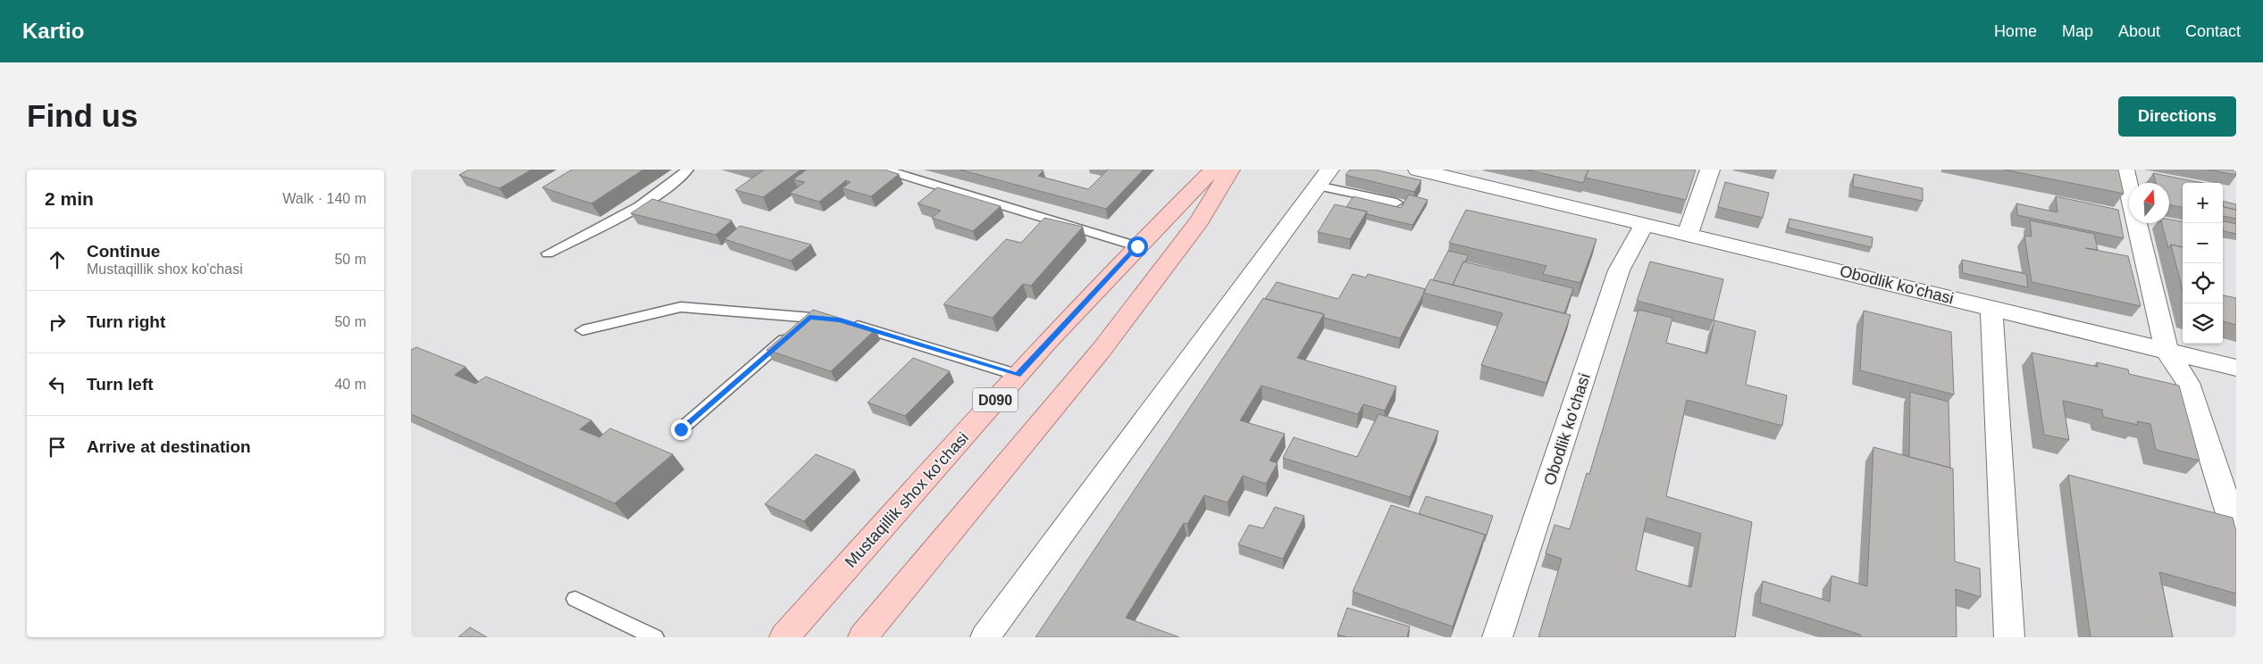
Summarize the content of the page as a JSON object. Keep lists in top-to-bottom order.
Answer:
{
  "streets": {
    "main road": ["D090", "Mustaqillik shox ko'chasi"],
    "street": ["Obodlik ko'chasi"]
  },
  "north": "top",
  "page": {
    "header": "Kartio",
    "nav": [
      "Home",
      "Map",
      "About",
      "Contact"
    ],
    "buttons": "Directions",
    "title": "Find us",
    "heading": ["2 min", "Walk · 140 m"],
    "map_buttons": ["+", "−"],
    "list": [
      ["Continue", "Mustaqillik shox ko'chasi", "50 m"],
      ["Turn right", "50 m"],
      ["Turn left", "40 m"],
      "Arrive at destination"
    ]
  }
}
